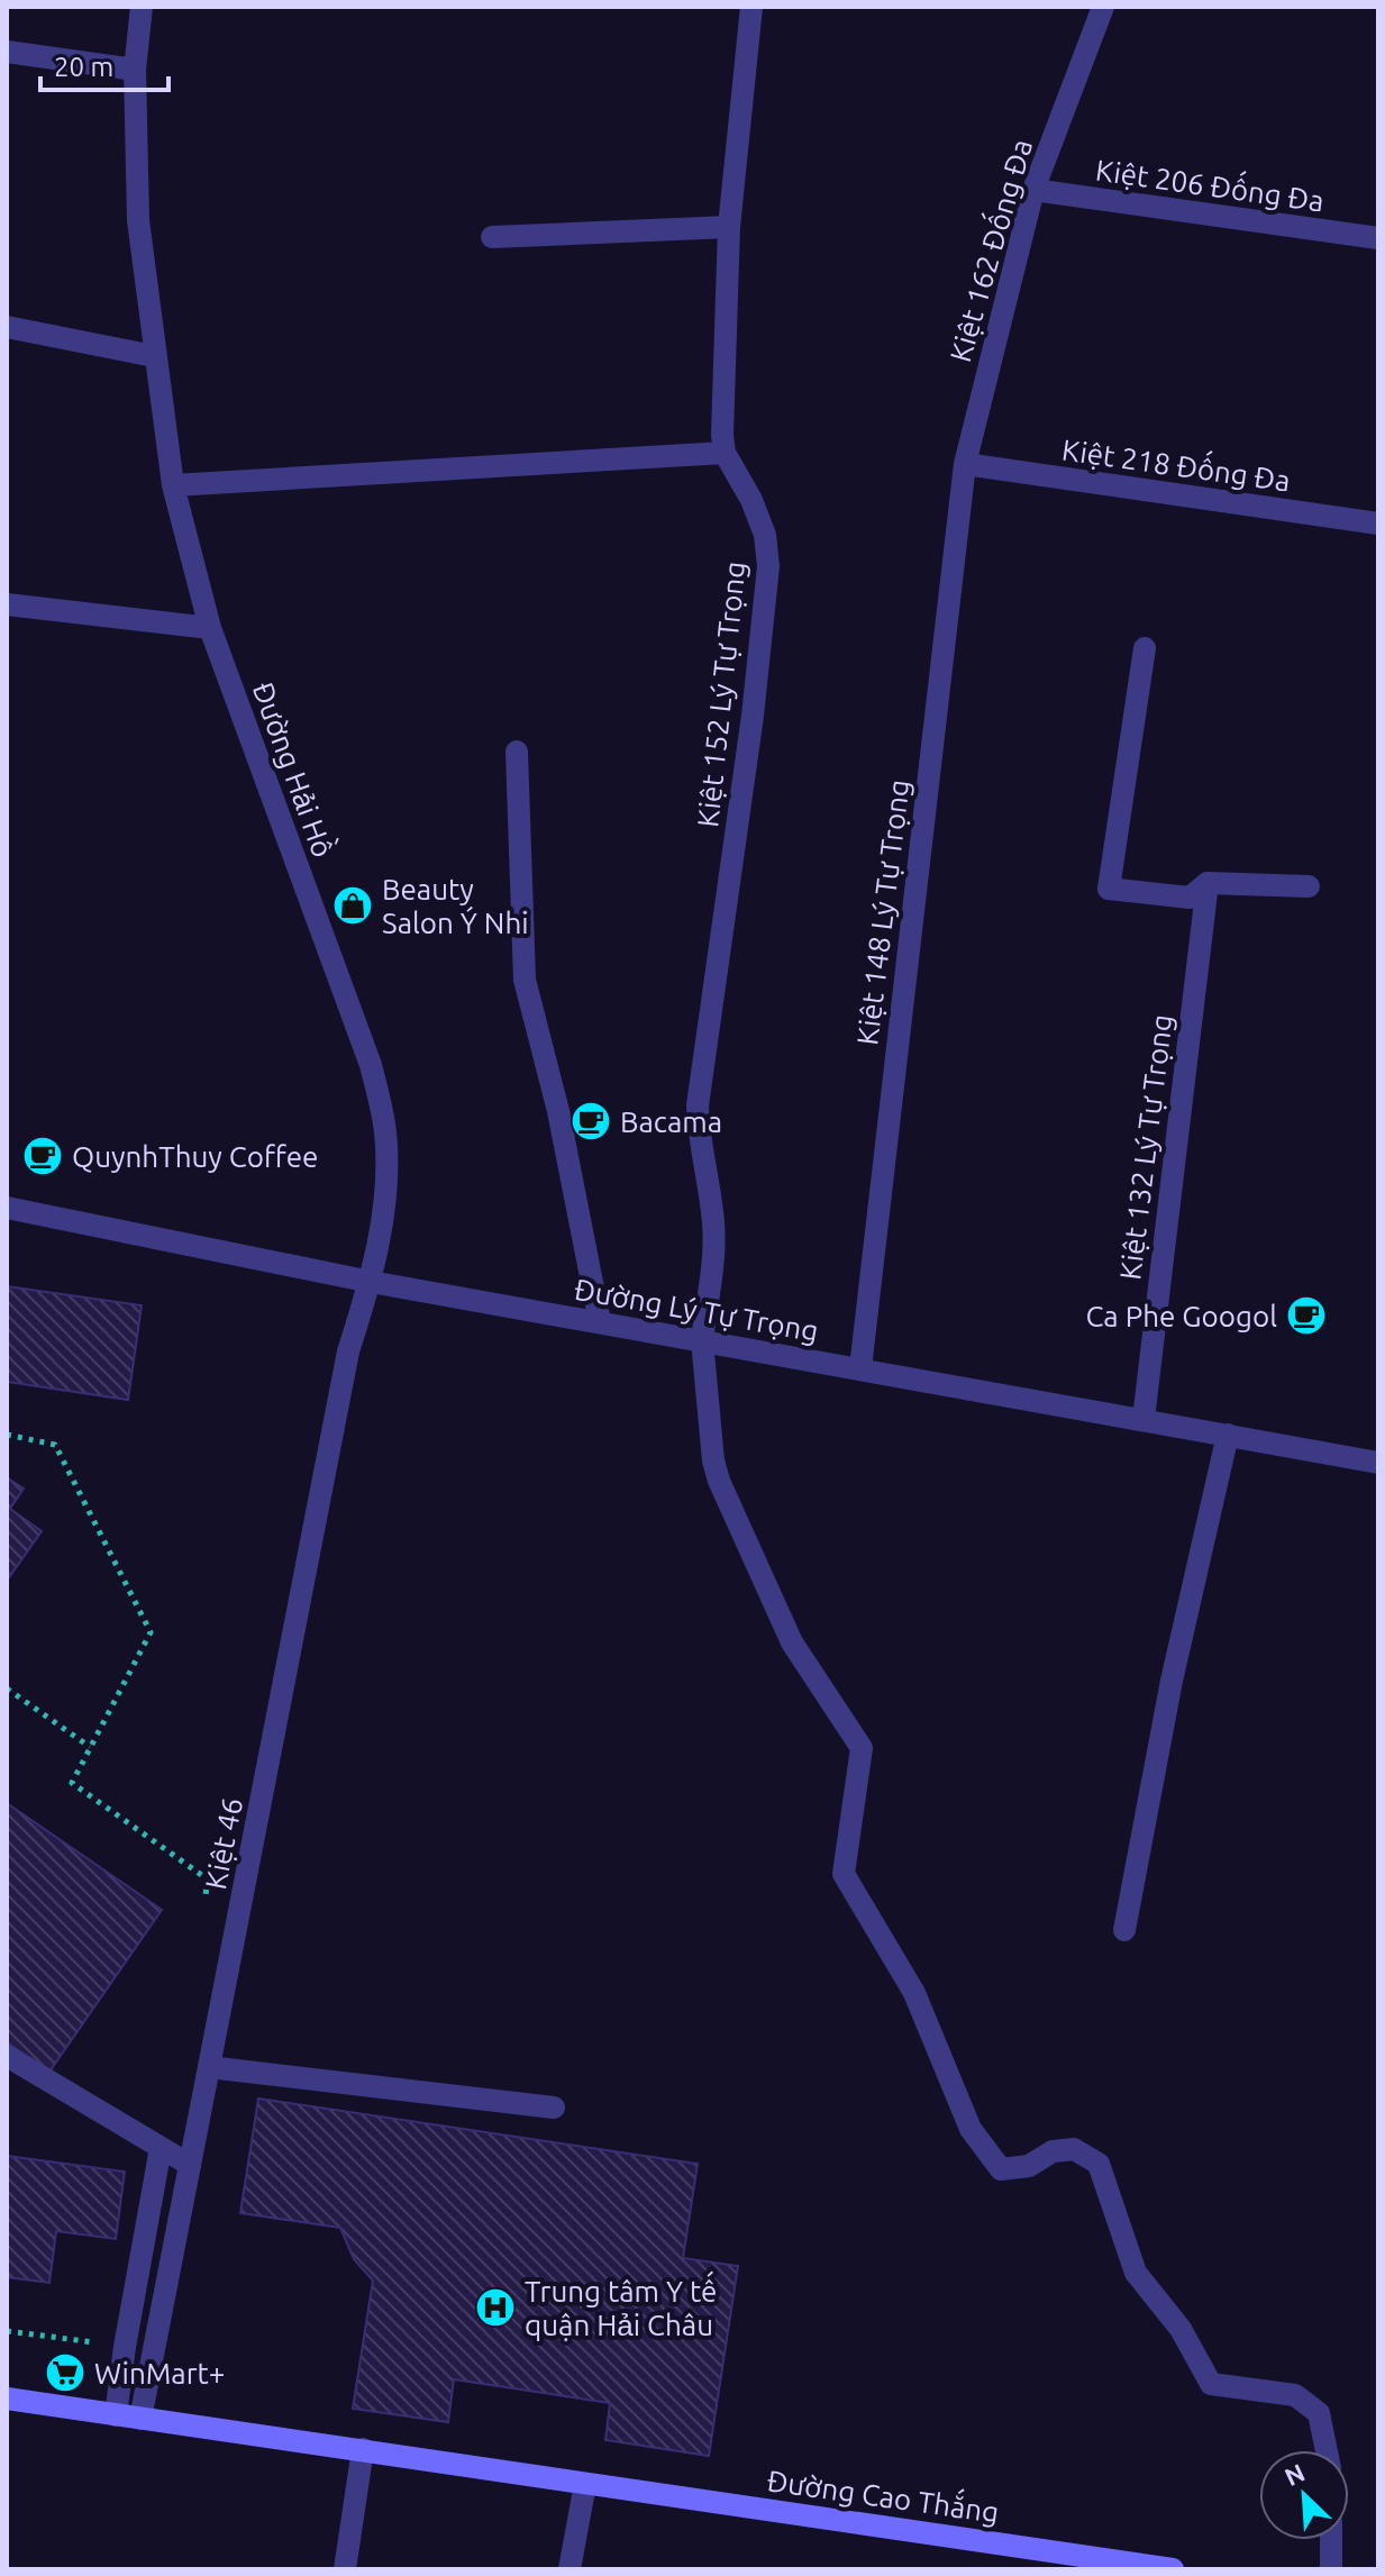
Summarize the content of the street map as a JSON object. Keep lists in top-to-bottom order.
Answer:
{
  "streets": {
    "street": [
      "Kiệt 206 Đống Đa",
      "Kiệt 162 Đống Đa",
      "Kiệt 218 Đống Đa",
      "Kiệt 152 Lý Tự Trọng",
      "Đường Hải Hồ",
      "Kiệt 148 Lý Tự Trọng",
      "Kiệt 132 Lý Tự Trọng",
      "Đường Lý Tự Trọng",
      "Kiệt 46",
      "Đường Cao Thắng"
    ]
  },
  "crossings": [
    ["Kiệt 206 Đống Đa", "Kiệt 162 Đống Đa"],
    ["Kiệt 162 Đống Đa", "Kiệt 218 Đống Đa"],
    ["Kiệt 162 Đống Đa", "Kiệt 148 Lý Tự Trọng"],
    ["Kiệt 218 Đống Đa", "Kiệt 148 Lý Tự Trọng"],
    ["Kiệt 152 Lý Tự Trọng", "Đường Lý Tự Trọng"],
    ["Đường Hải Hồ", "Đường Lý Tự Trọng"],
    ["Đường Hải Hồ", "Kiệt 46"],
    ["Kiệt 148 Lý Tự Trọng", "Đường Lý Tự Trọng"],
    ["Kiệt 132 Lý Tự Trọng", "Đường Lý Tự Trọng"],
    ["Đường Lý Tự Trọng", "Kiệt 46"],
    ["Kiệt 46", "Đường Cao Thắng"]
  ],
  "places": {
    "shop": ["Beauty Salon Ý Nhi"],
    "cafe": ["Bacama", "QuynhThuy Coffee", "Ca Phe Googol"],
    "hospital": ["Trung tâm Y tế quận Hải Châu"],
    "supermarket": ["WinMart+"]
  },
  "scale_bar": "20 m",
  "north": "top left"
}
